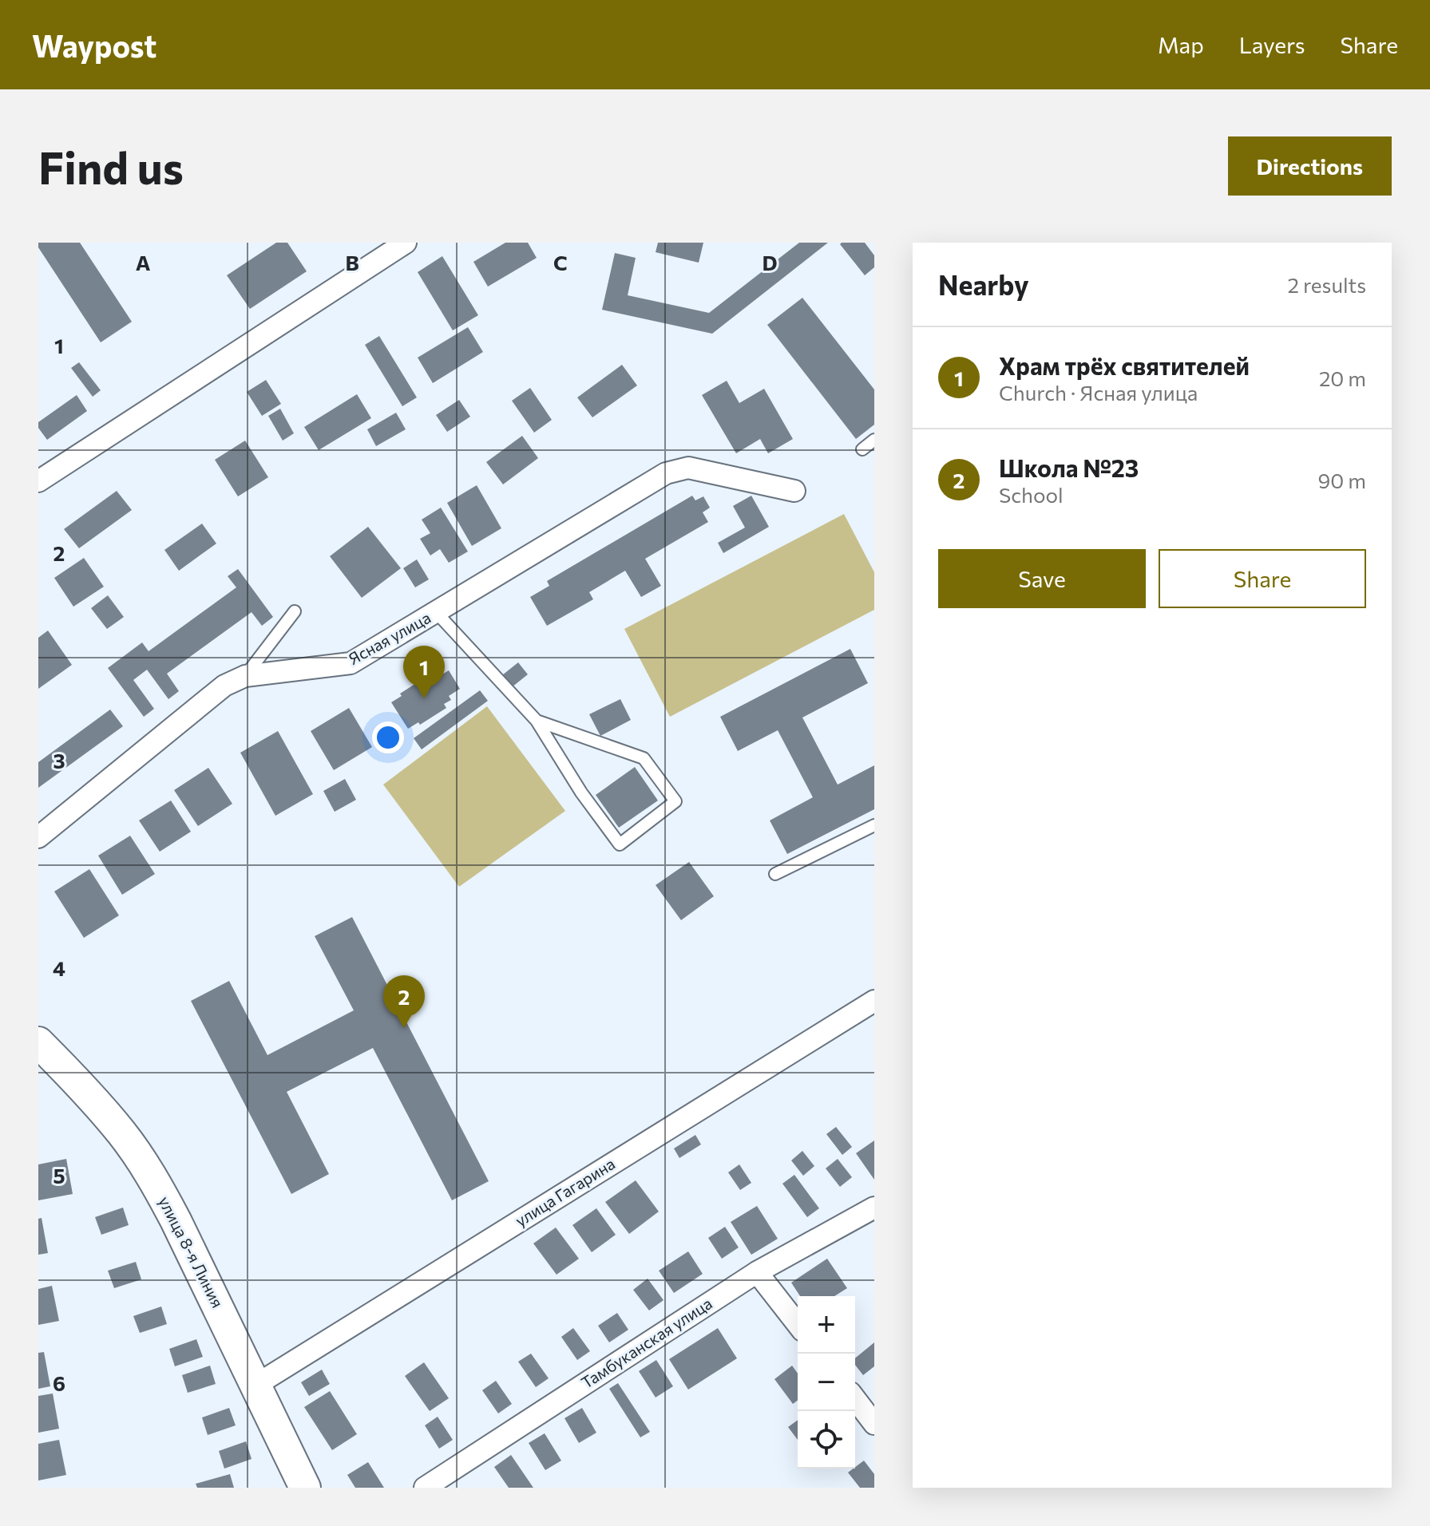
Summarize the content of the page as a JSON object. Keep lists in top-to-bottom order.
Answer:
{
  "streets": {
    "street": [
      "Ясная улица",
      "улица Гагарина",
      "улица 8-я Линия",
      "Тамбуканская улица"
    ]
  },
  "crossings": [
    ["улица Гагарина", "улица 8-я Линия"]
  ],
  "page": {
    "header": "Waypost",
    "nav": ["Map", "Layers", "Share"],
    "buttons": [
      "Directions",
      ["Save", "Share"]
    ],
    "title": "Find us",
    "heading": ["Nearby", "2 results"],
    "list": [
      {
        "mark": "1",
        "name": "Храм трёх святителей",
        "note": "Church · Ясная улица",
        "value": "20 m"
      },
      {
        "mark": "2",
        "name": "Школа №23",
        "note": "School",
        "value": "90 m"
      }
    ],
    "pins": ["1", "2"],
    "map_buttons": ["+", "−"]
  },
  "grid": {
    "columns": [
      "A",
      "B",
      "C",
      "D"
    ],
    "rows": [
      "1",
      "2",
      "3",
      "4",
      "5",
      "6"
    ]
  }
}
